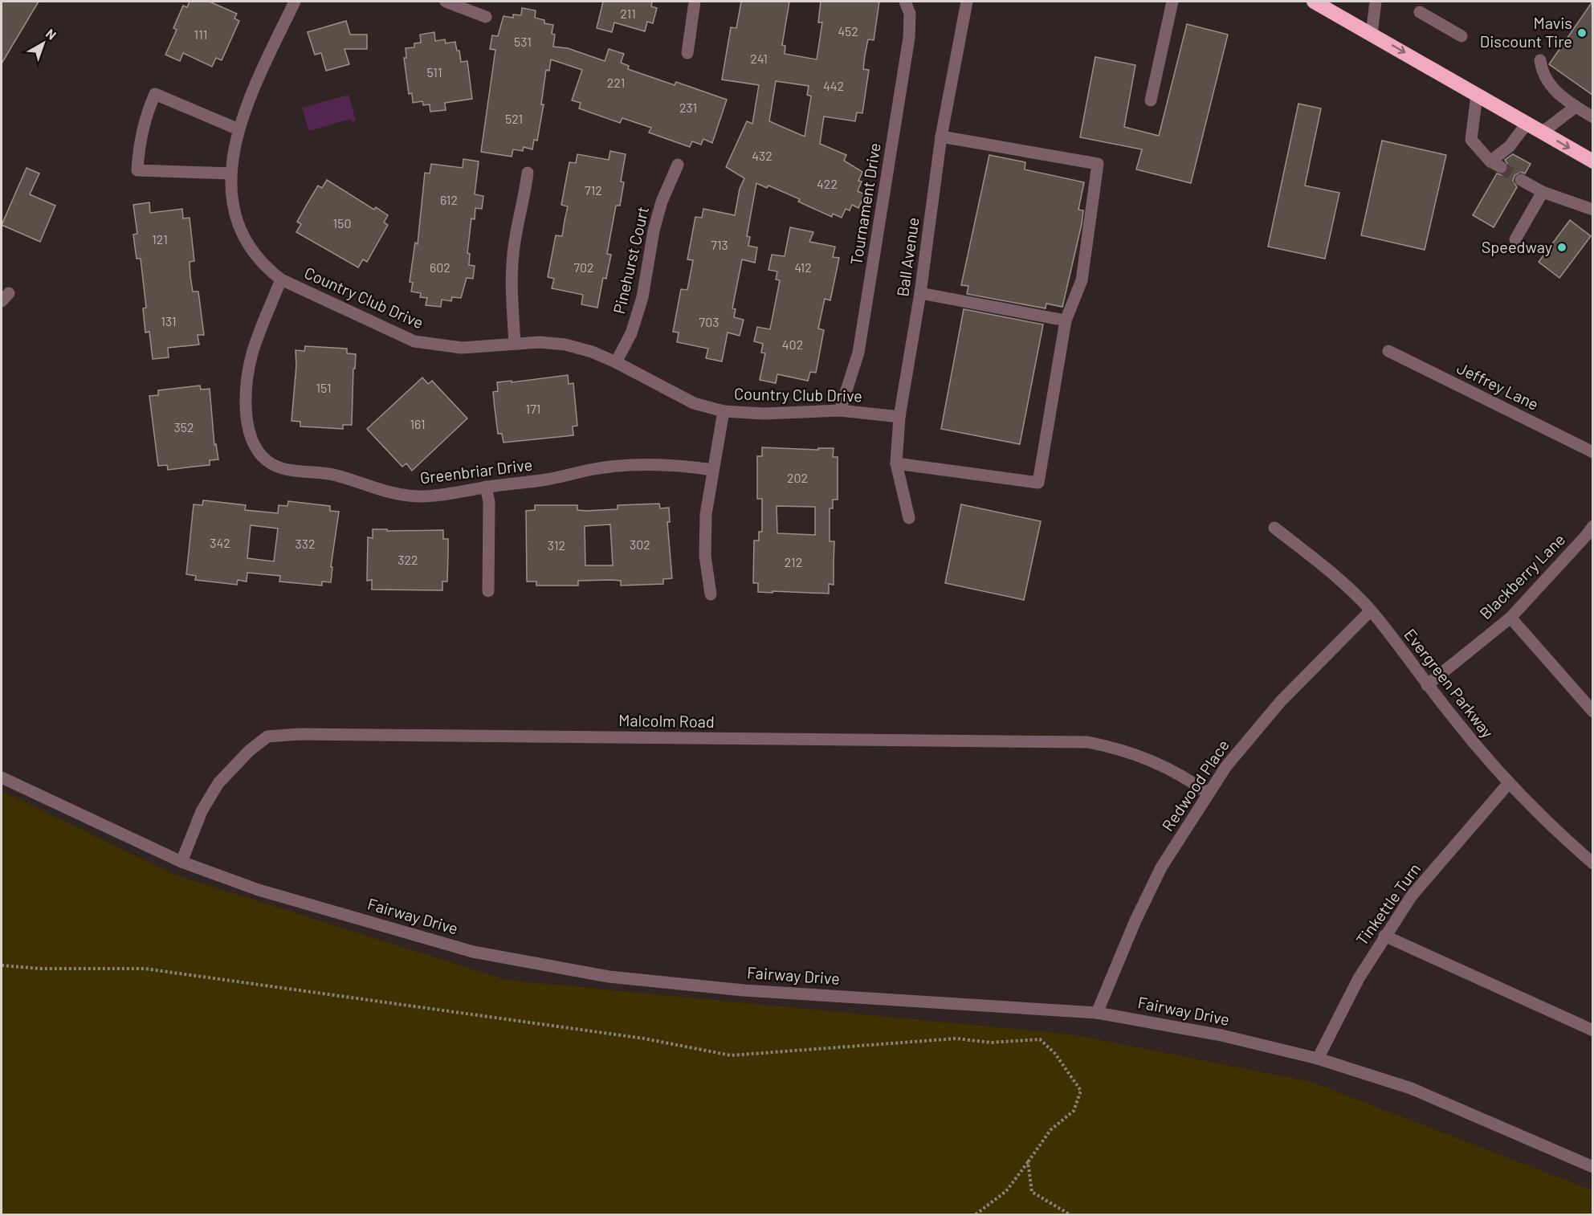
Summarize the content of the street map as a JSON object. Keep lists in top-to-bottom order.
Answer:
{
  "streets": {
    "street": [
      "Tournament Drive",
      "Ball Avenue",
      "Pinehurst Court",
      "Country Club Drive",
      "Jeffrey Lane",
      "Greenbriar Drive",
      "Blackberry Lane",
      "Evergreen Parkway",
      "Malcolm Road",
      "Redwood Place",
      "Tinkettle Turn",
      "Fairway Drive"
    ]
  },
  "crossings": [
    ["Tournament Drive", "Country Club Drive"],
    ["Ball Avenue", "Country Club Drive"],
    ["Pinehurst Court", "Country Club Drive"],
    ["Country Club Drive", "Greenbriar Drive"],
    ["Blackberry Lane", "Evergreen Parkway"],
    ["Evergreen Parkway", "Redwood Place"],
    ["Evergreen Parkway", "Tinkettle Turn"],
    ["Malcolm Road", "Redwood Place"],
    ["Malcolm Road", "Fairway Drive"],
    ["Redwood Place", "Fairway Drive"],
    ["Tinkettle Turn", "Fairway Drive"]
  ],
  "places": ["Mavis Discount Tire", "Speedway"],
  "house_numbers": [
    "211",
    "452",
    "111",
    "531",
    "241",
    "511",
    "221",
    "442",
    "231",
    "521",
    "432",
    "422",
    "712",
    "612",
    "150",
    "121",
    "713",
    "602",
    "702",
    "412",
    "131",
    "703",
    "402",
    "151",
    "171",
    "161",
    "352",
    "202",
    "342",
    "332",
    "302",
    "312",
    "322",
    "212"
  ],
  "north": "top right"
}
